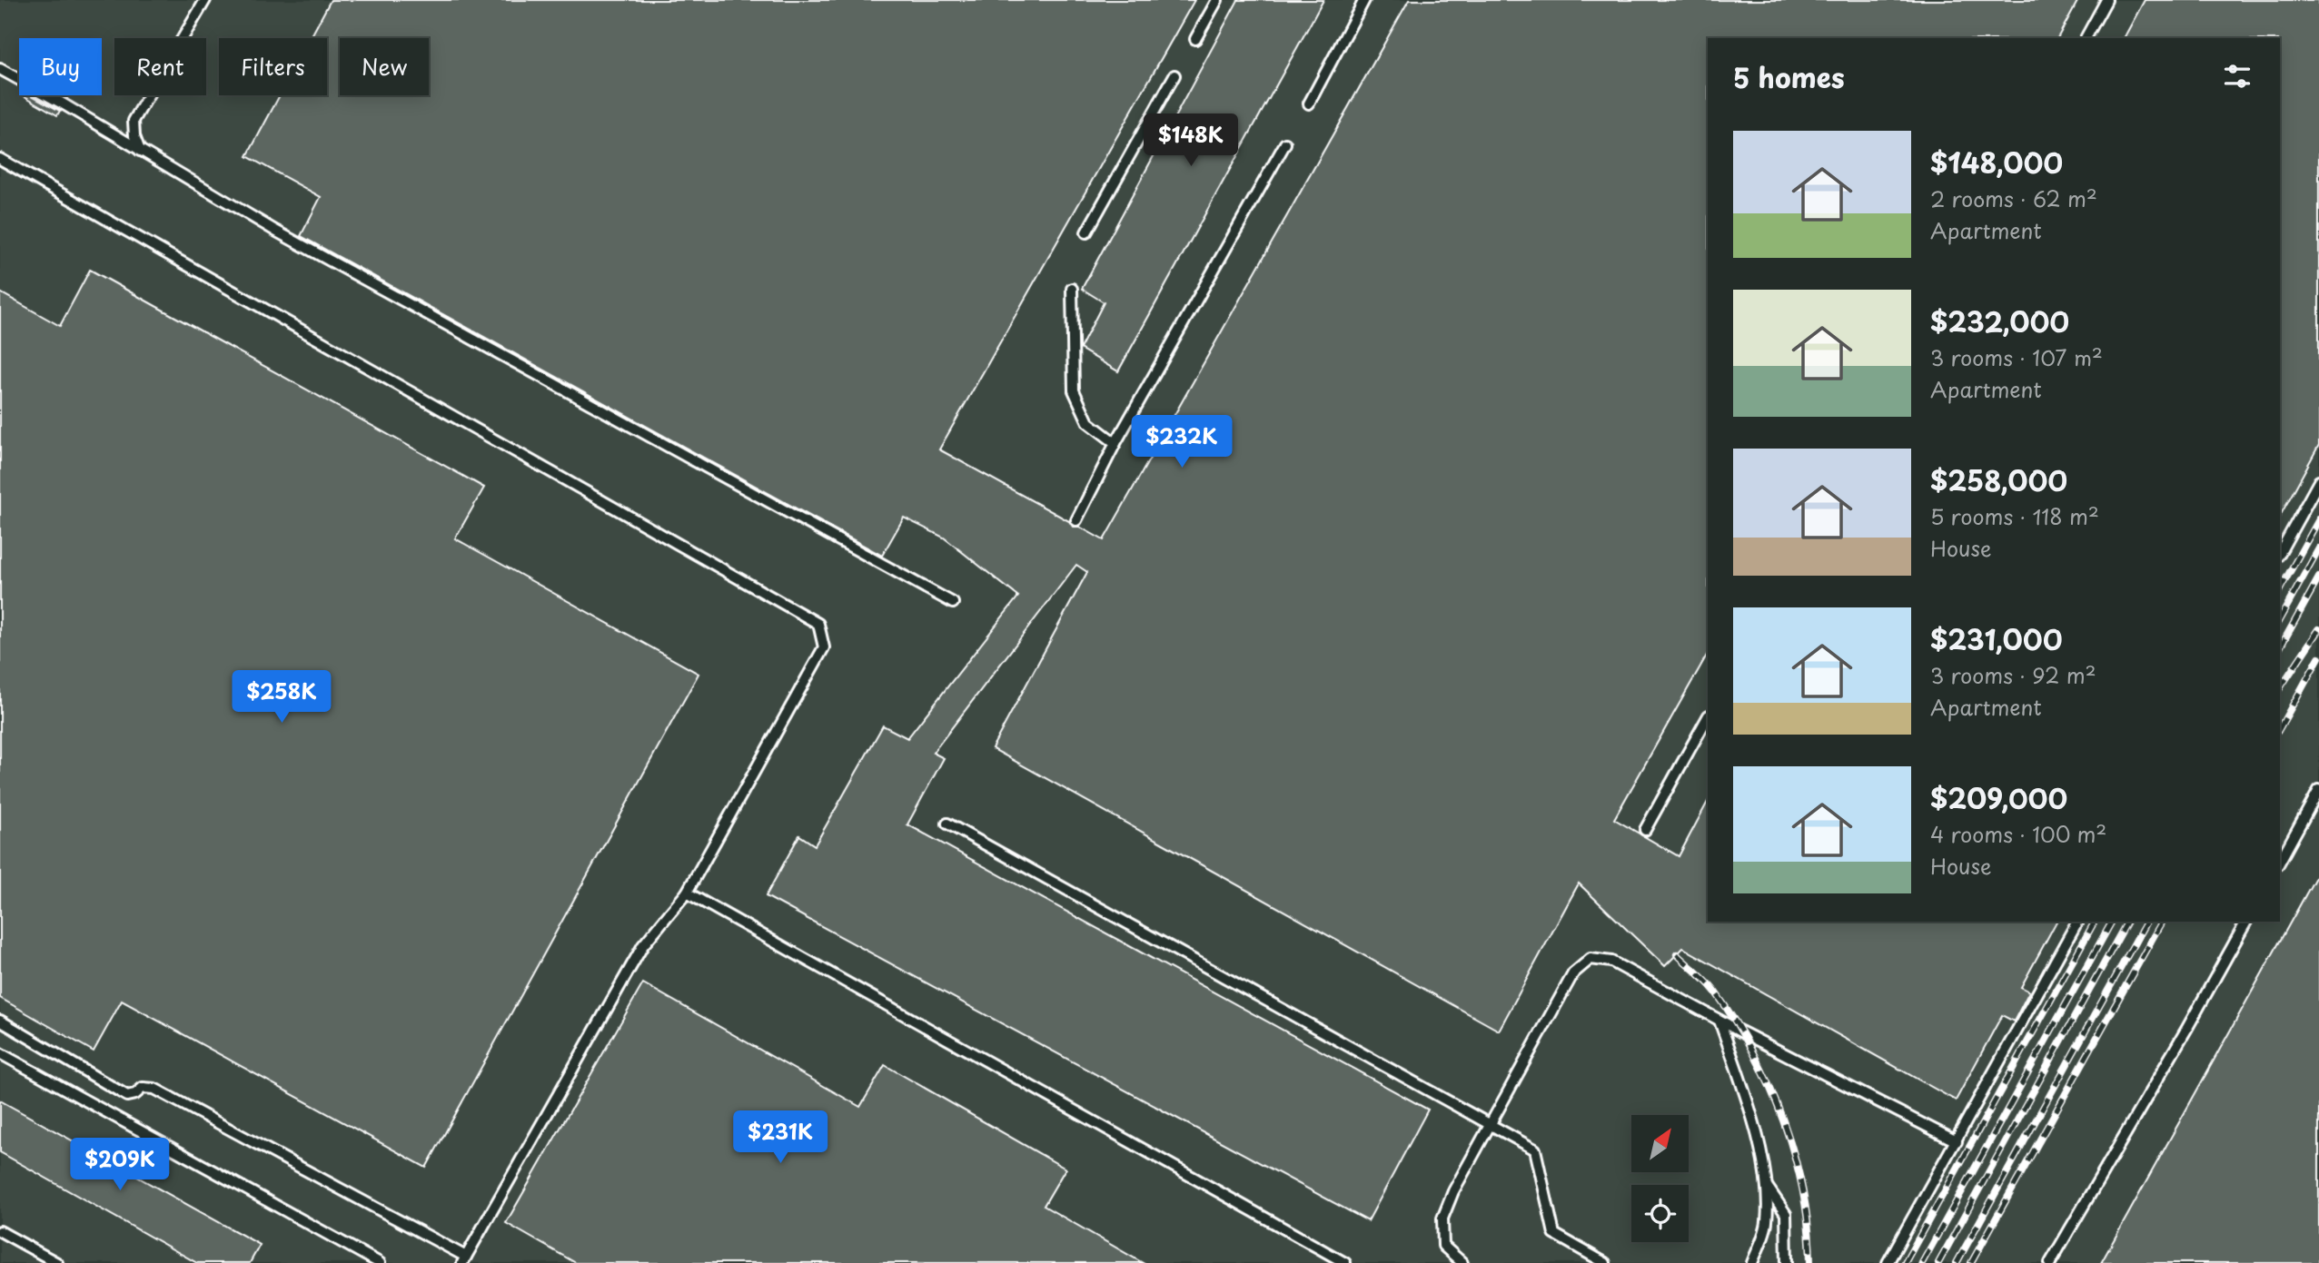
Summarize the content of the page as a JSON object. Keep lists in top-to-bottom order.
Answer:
{
  "north": "top right",
  "page": {
    "chip": [
      "Buy",
      "Rent",
      "Filters",
      "New"
    ],
    "heading": "5 homes",
    "price": [
      "$148K",
      "$232K",
      "$258K",
      "$231K",
      "$209K"
    ],
    "list": [
      {
        "name": "$148,000",
        "note": "2 rooms · 62 m² · Apartment"
      },
      {
        "name": "$232,000",
        "note": "3 rooms · 107 m² · Apartment"
      },
      {
        "name": "$258,000",
        "note": "5 rooms · 118 m² · House"
      },
      {
        "name": "$231,000",
        "note": "3 rooms · 92 m² · Apartment"
      },
      {
        "name": "$209,000",
        "note": "4 rooms · 100 m² · House"
      }
    ]
  }
}
